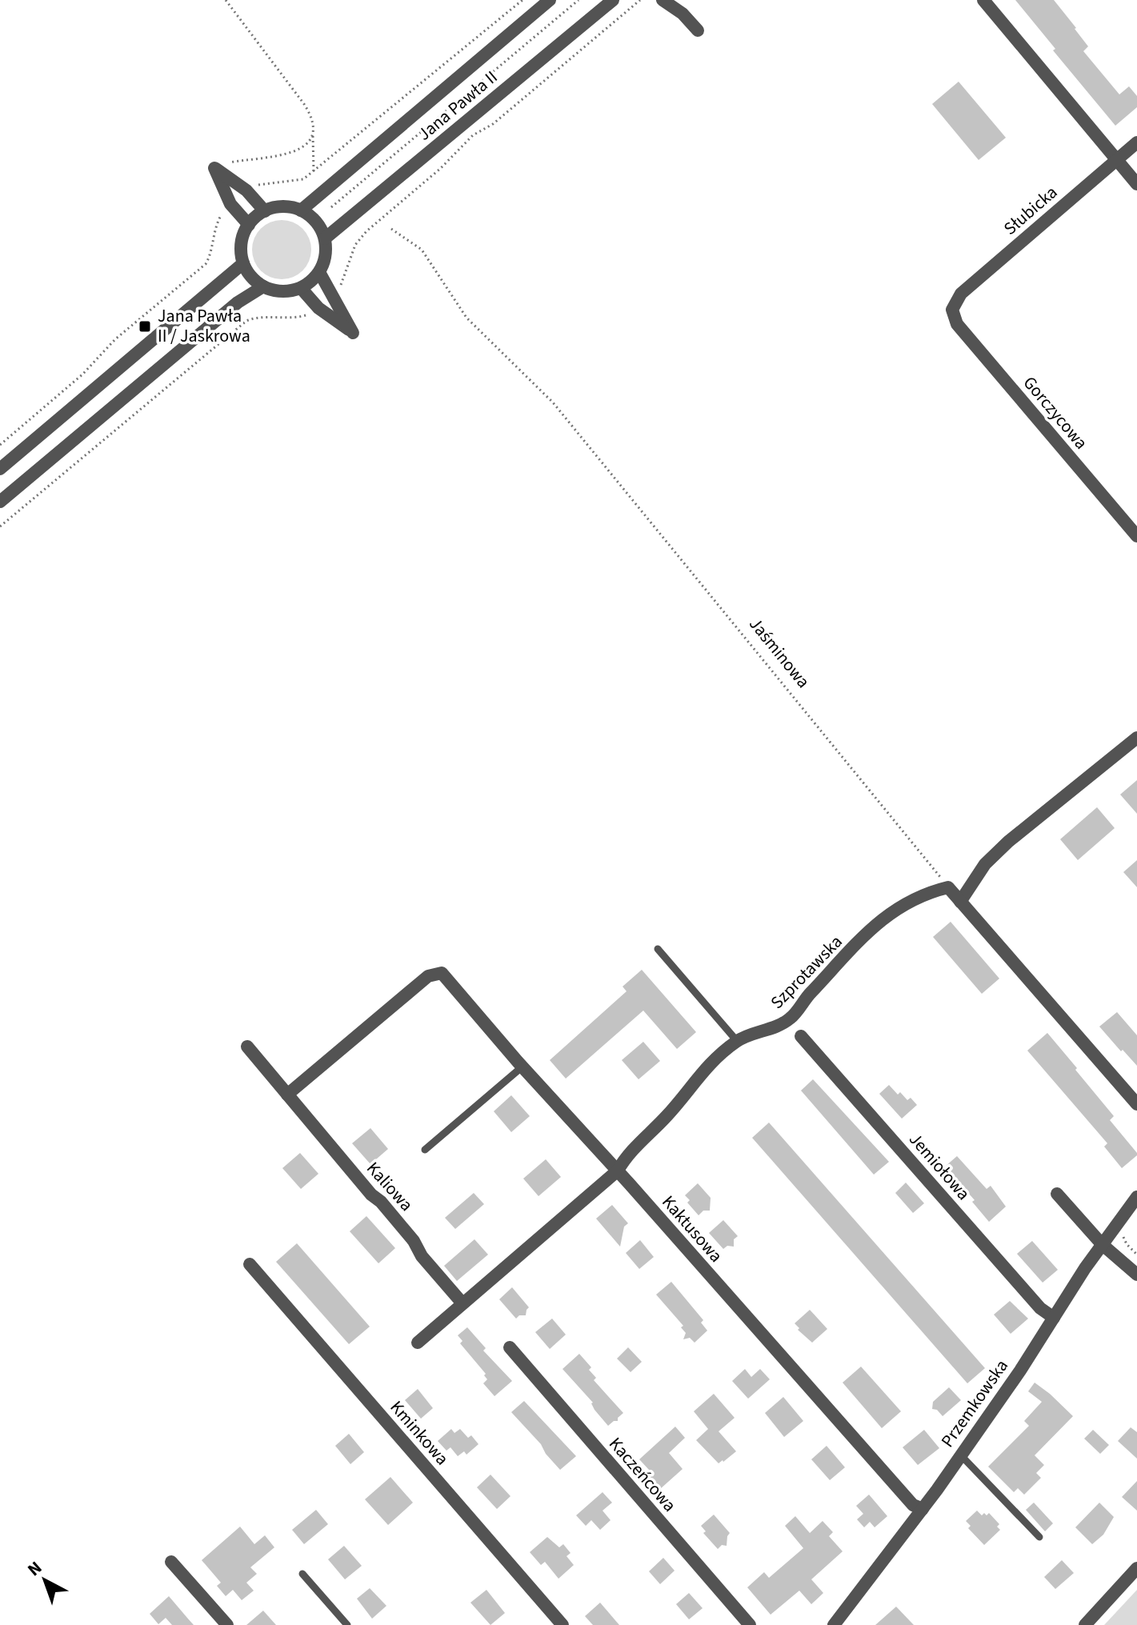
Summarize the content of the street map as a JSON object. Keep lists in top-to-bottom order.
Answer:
{
  "streets": {
    "street": [
      "Jana Pawła II",
      "Słubicka",
      "Gorczycowa",
      "Szprotawska",
      "Jemiołowa",
      "Kaliowa",
      "Kaktusowa",
      "Przemkowska",
      "Kminkowa",
      "Kaczeńcowa"
    ],
    "path": ["Jaśminowa"]
  },
  "crossings": [
    ["Słubicka", "Gorczycowa"],
    ["Jaśminowa", "Szprotawska"],
    ["Szprotawska", "Kaliowa"],
    ["Szprotawska", "Kaktusowa"],
    ["Jemiołowa", "Przemkowska"],
    ["Kaliowa", "Kaktusowa"],
    ["Kaktusowa", "Przemkowska"]
  ],
  "places": {
    "transit": ["Jana Pawła II / Jaskrowa"]
  },
  "north": "top left"
}
